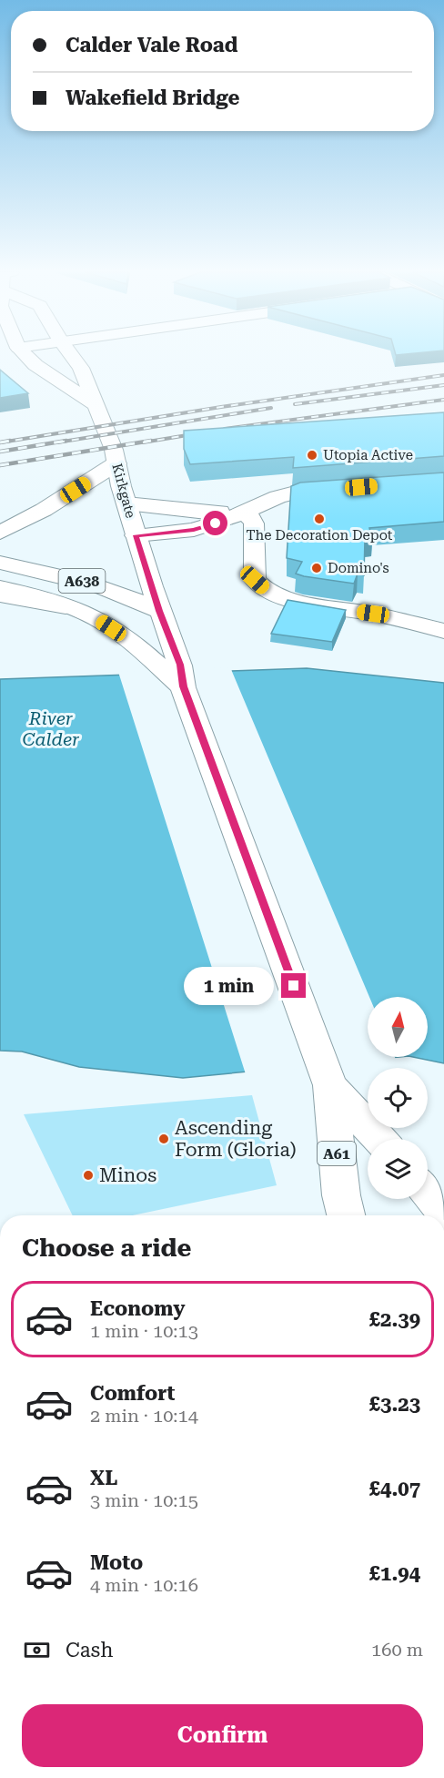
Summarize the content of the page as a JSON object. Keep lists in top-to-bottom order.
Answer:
{
  "streets": {
    "main road": ["Kirkgate", "A638", "A61"]
  },
  "crossings": [
    ["Kirkgate", "A638"],
    ["Kirkgate", "A61"],
    ["A638", "A61"]
  ],
  "water": ["River Calder"],
  "places": [
    "Utopia Active",
    "The Decoration Depot",
    "Domino's",
    "Ascending Form (Gloria)",
    "Minos"
  ],
  "north": "top",
  "page": {
    "banner": ["Calder Vale Road", "Wakefield Bridge"],
    "bubble": "1 min",
    "heading": "Choose a ride",
    "list": [
      {
        "name": "Economy",
        "note": "1 min · 10:13",
        "value": "£2.39"
      },
      {
        "name": "Comfort",
        "note": "2 min · 10:14",
        "value": "£3.23"
      },
      {
        "name": "XL",
        "note": "3 min · 10:15",
        "value": "£4.07"
      },
      {
        "name": "Moto",
        "note": "4 min · 10:16",
        "value": "£1.94"
      }
    ],
    "pay": ["Cash", "160 m"],
    "buttons": "Confirm"
  }
}
